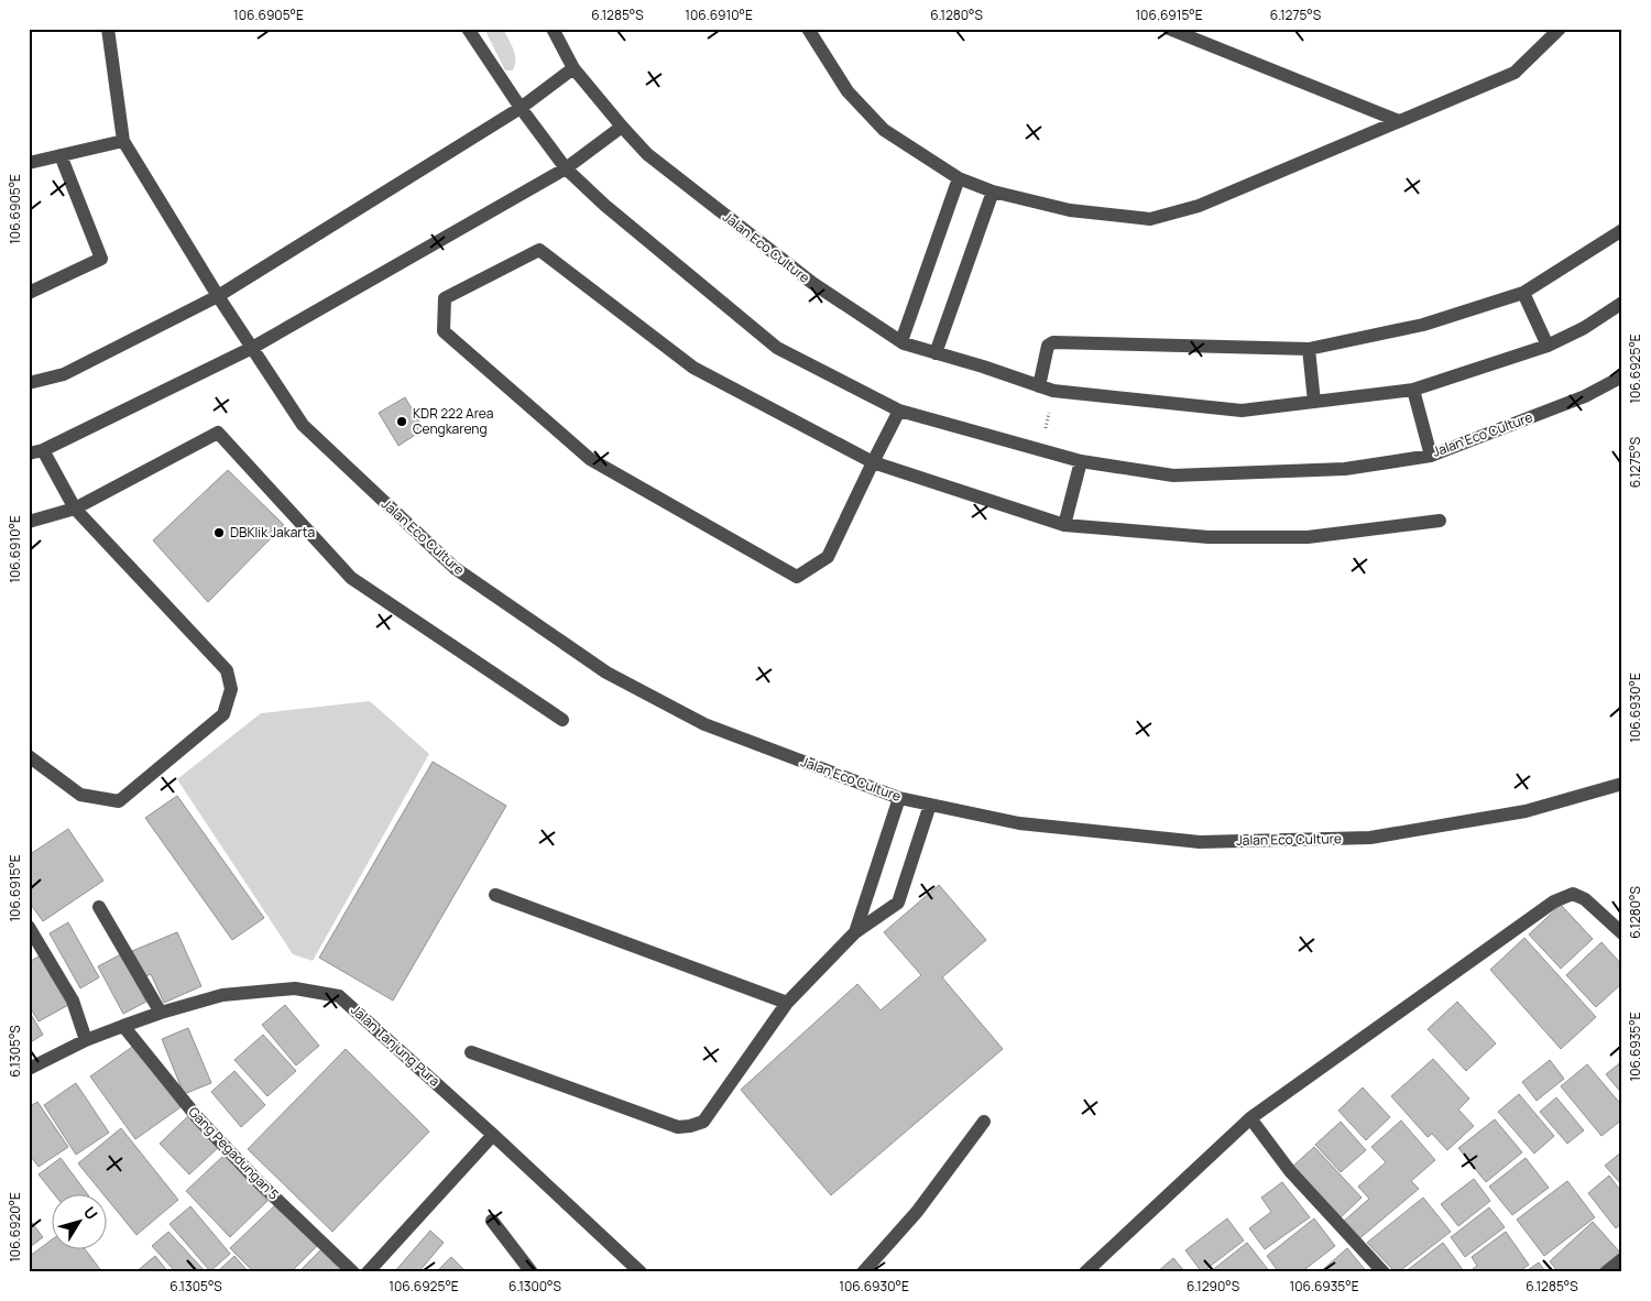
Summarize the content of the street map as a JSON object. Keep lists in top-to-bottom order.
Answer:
{
  "streets": {
    "street": ["Jalan Eco Culture", "Jalan Tanjung Pura", "Gang Pegadungan 5"]
  },
  "crossings": [
    ["Jalan Tanjung Pura", "Gang Pegadungan 5"]
  ],
  "places": ["KDR 222 Area Cengkareng", "DBKlik Jakarta"],
  "north": "top right",
  "coordinates": [
    "106.6905°E",
    "6.1285°S",
    "106.6910°E",
    "6.1280°S",
    "106.6915°E",
    "6.1275°S",
    "106.6925°E",
    "106.6930°E",
    "106.6935°E",
    "6.1305°S",
    "106.6920°E",
    "6.1300°S",
    "6.1290°S"
  ]
}
